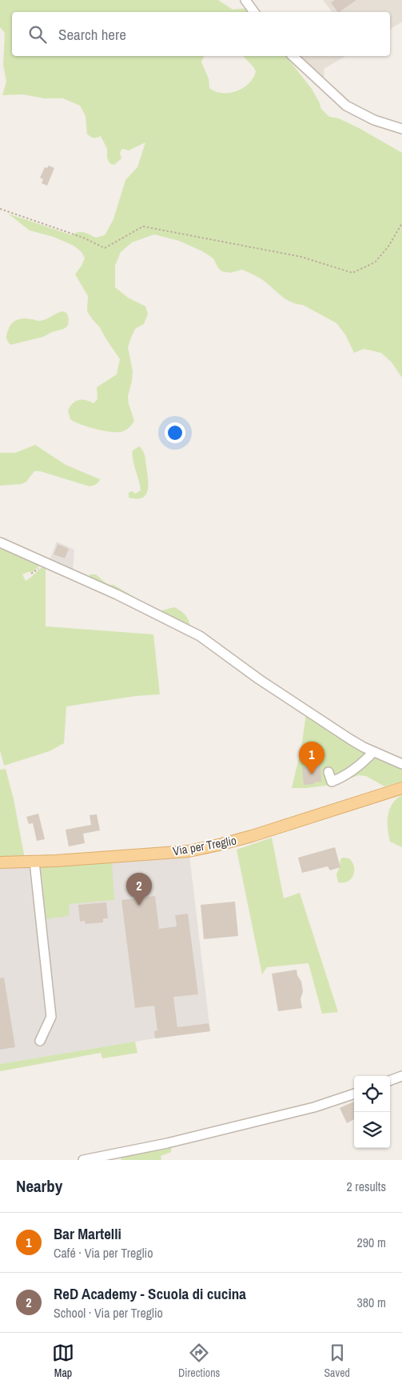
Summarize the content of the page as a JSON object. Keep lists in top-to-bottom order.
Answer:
{
  "streets": {
    "main road": ["Via per Treglio"]
  },
  "page": {
    "search": "Search here",
    "pins": ["1", "2"],
    "heading": ["Nearby", "2 results"],
    "list": [
      {
        "mark": "1",
        "name": "Bar Martelli",
        "note": "Café · Via per Treglio",
        "value": "290 m"
      },
      {
        "mark": "2",
        "name": "ReD Academy - Scuola di cucina",
        "note": "School · Via per Treglio",
        "value": "380 m"
      }
    ],
    "nav": ["Map", "Directions", "Saved"]
  }
}
